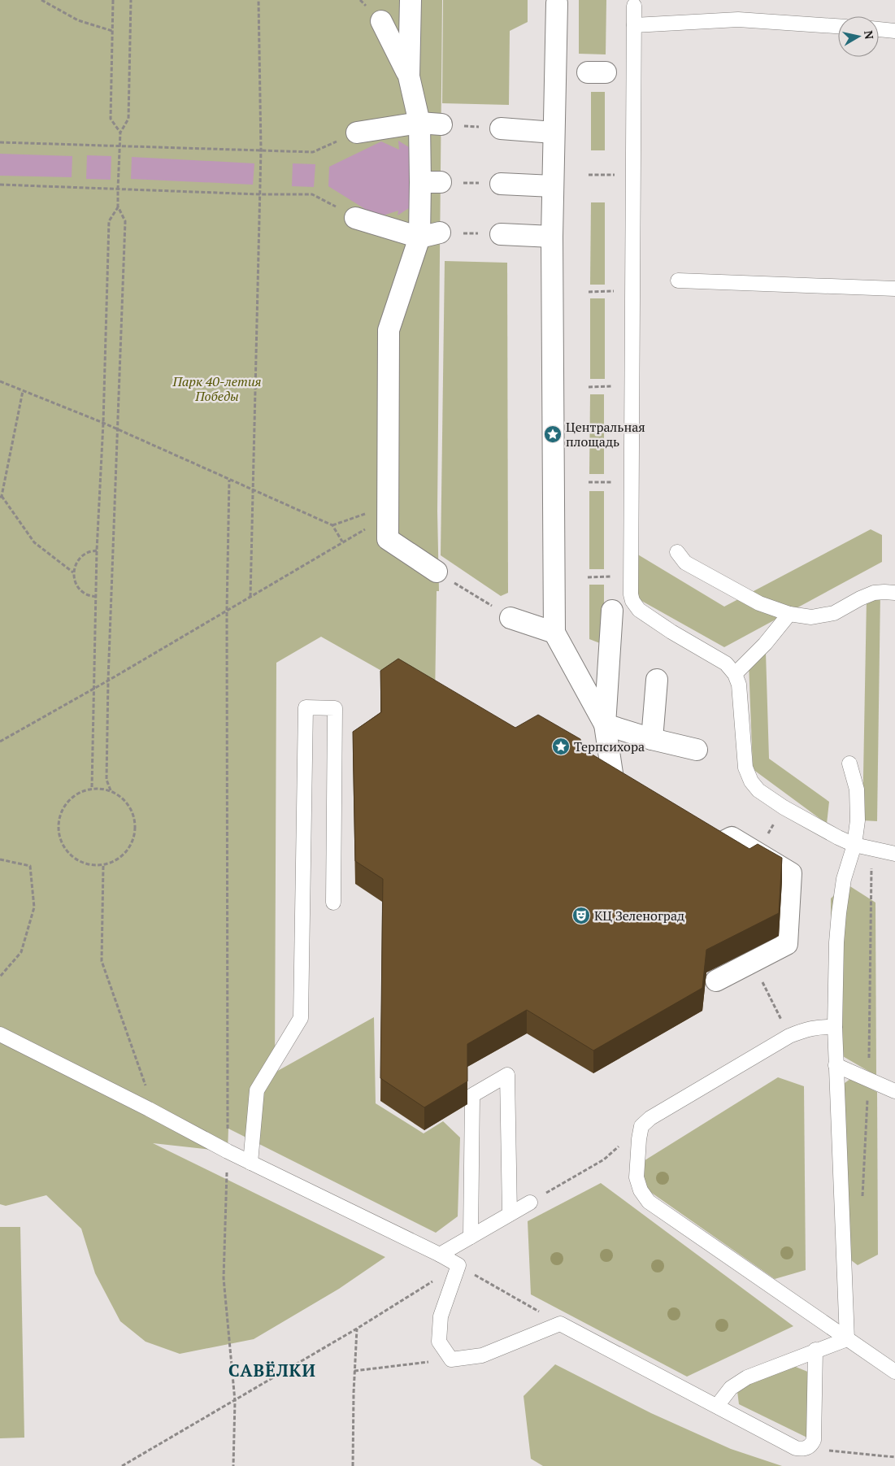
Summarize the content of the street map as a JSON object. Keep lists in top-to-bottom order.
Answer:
{
  "districts": ["САВЁЛКИ"],
  "parks": ["Парк 40-летия Победы"],
  "places": {
    "place": ["Центральная площадь", "Терпсихора"],
    "theatre": ["КЦ Зеленоград"]
  },
  "north": "right"
}
